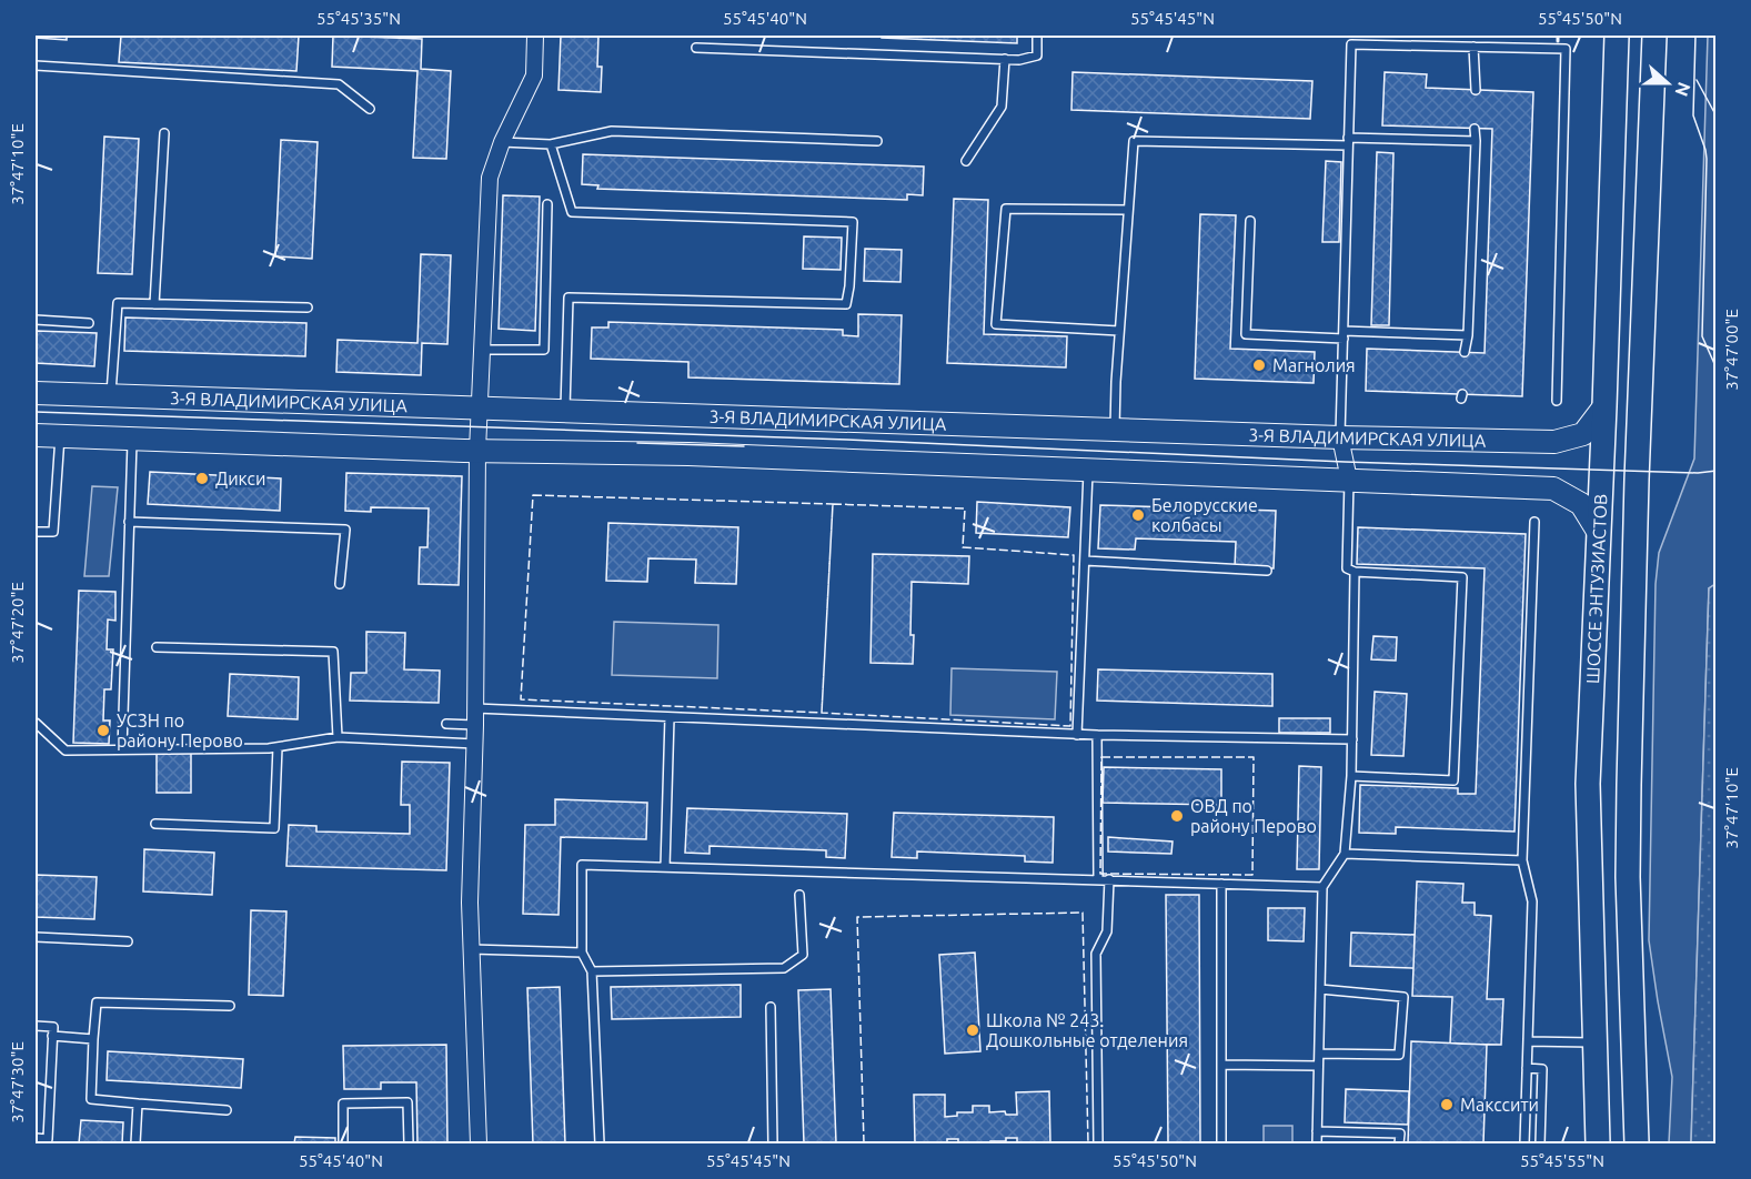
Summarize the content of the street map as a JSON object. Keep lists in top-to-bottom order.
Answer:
{
  "streets": {
    "main road": ["ШОССЕ ЭНТУЗИАСТОВ"],
    "street": ["3-Я ВЛАДИМИРСКАЯ УЛИЦА"]
  },
  "crossings": [
    ["3-Я ВЛАДИМИРСКАЯ УЛИЦА", "ШОССЕ ЭНТУЗИАСТОВ"]
  ],
  "places": [
    "Магнолия",
    "Дикси",
    "Белорусские колбасы",
    "УСЗН по району Перово",
    "ОВД по району Перово",
    "Школа № 243. Дошкольные отделения",
    "Макссити"
  ],
  "north": "right",
  "coordinates": [
    "55°45'35\"N",
    "55°45'40\"N",
    "55°45'45\"N",
    "55°45'50\"N",
    "37°47'10\"E",
    "37°47'00\"E",
    "37°47'20\"E",
    "37°47'30\"E",
    "55°45'55\"N"
  ]
}
